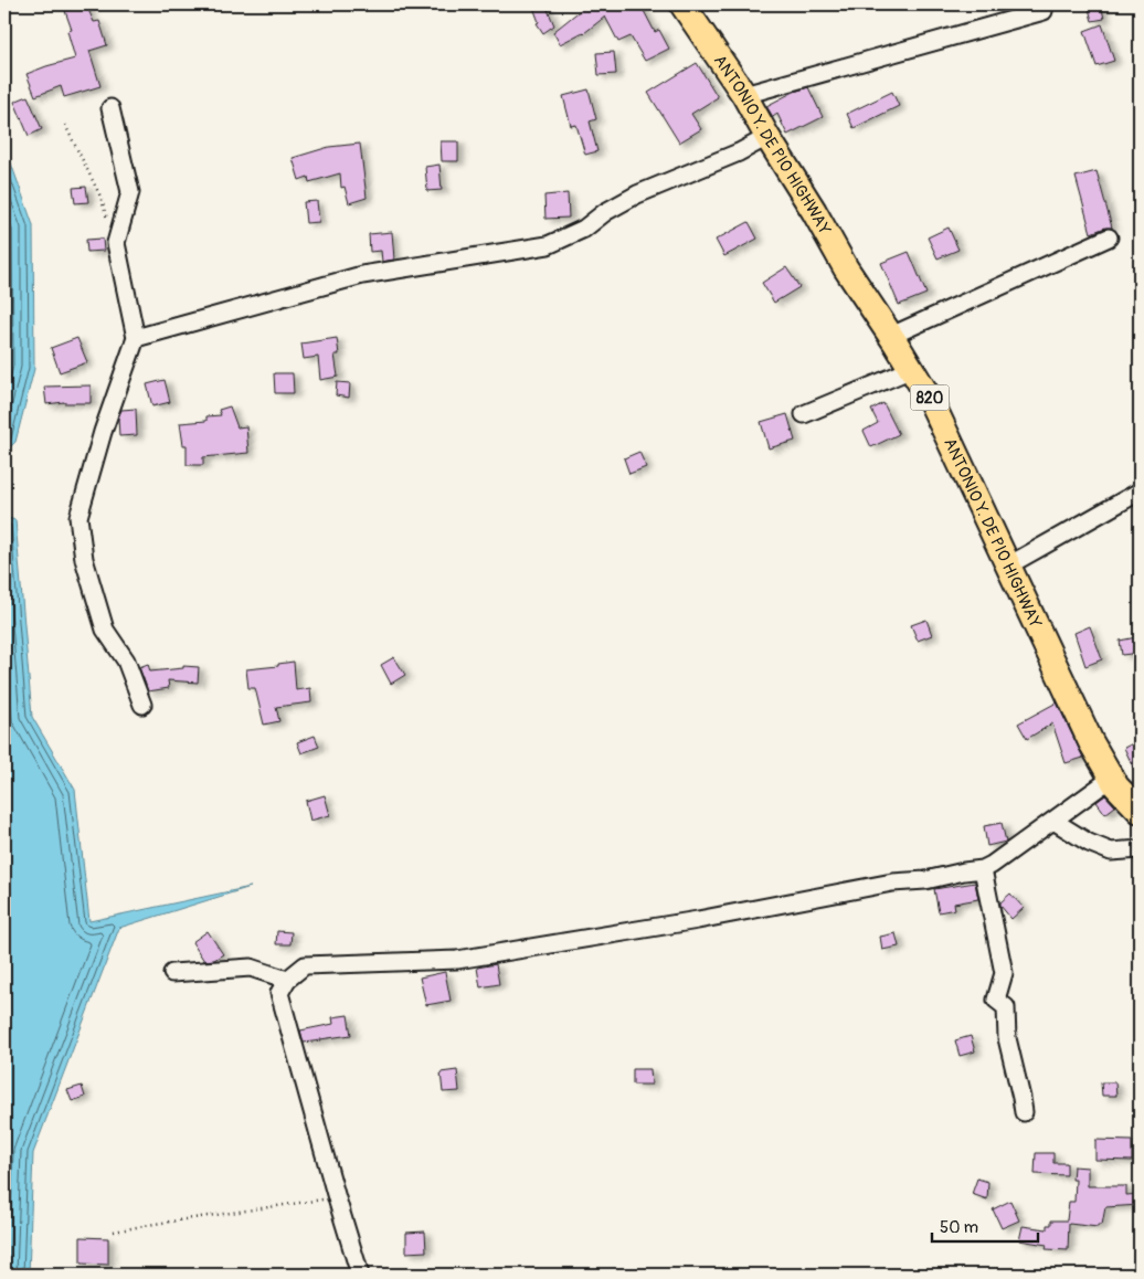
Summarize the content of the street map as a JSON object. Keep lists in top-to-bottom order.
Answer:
{
  "streets": {
    "highway": ["ANTONIO Y. DE PIO HIGHWAY", "820"]
  },
  "scale_bar": "50 m"
}
